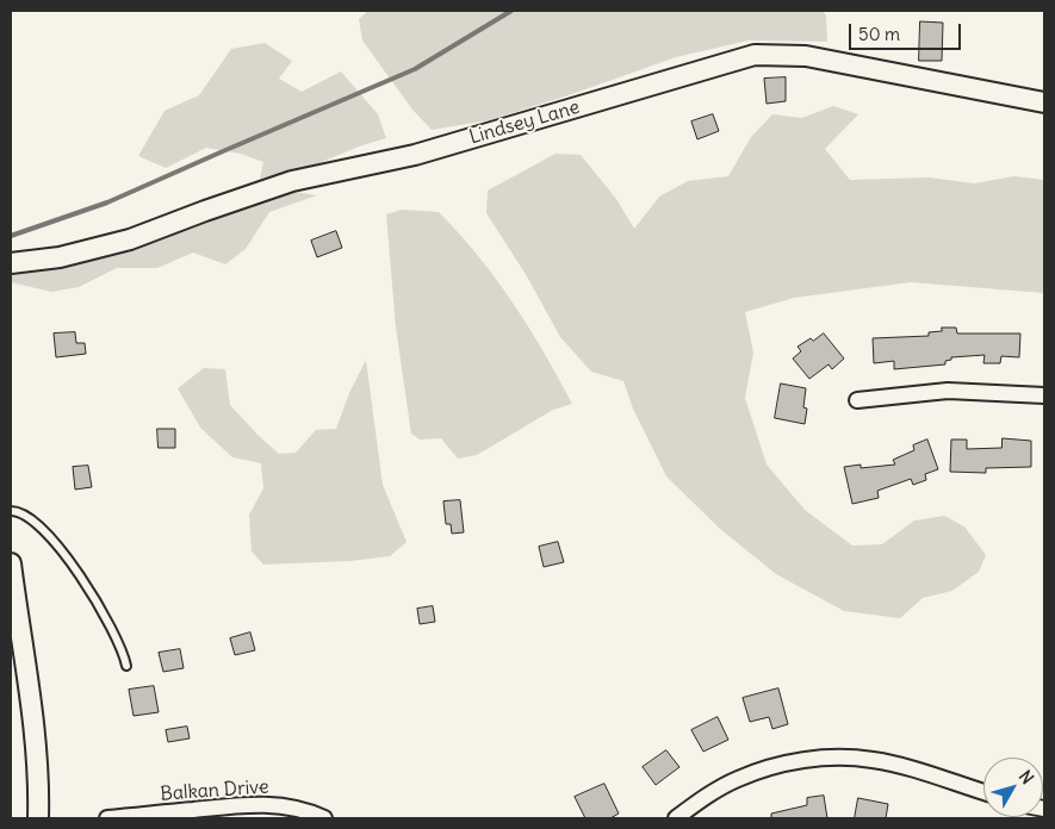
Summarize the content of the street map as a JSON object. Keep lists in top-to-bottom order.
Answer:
{
  "streets": {
    "street": ["Lindsey Lane", "Balkan Drive"]
  },
  "scale_bar": "50 m",
  "north": "top right"
}
